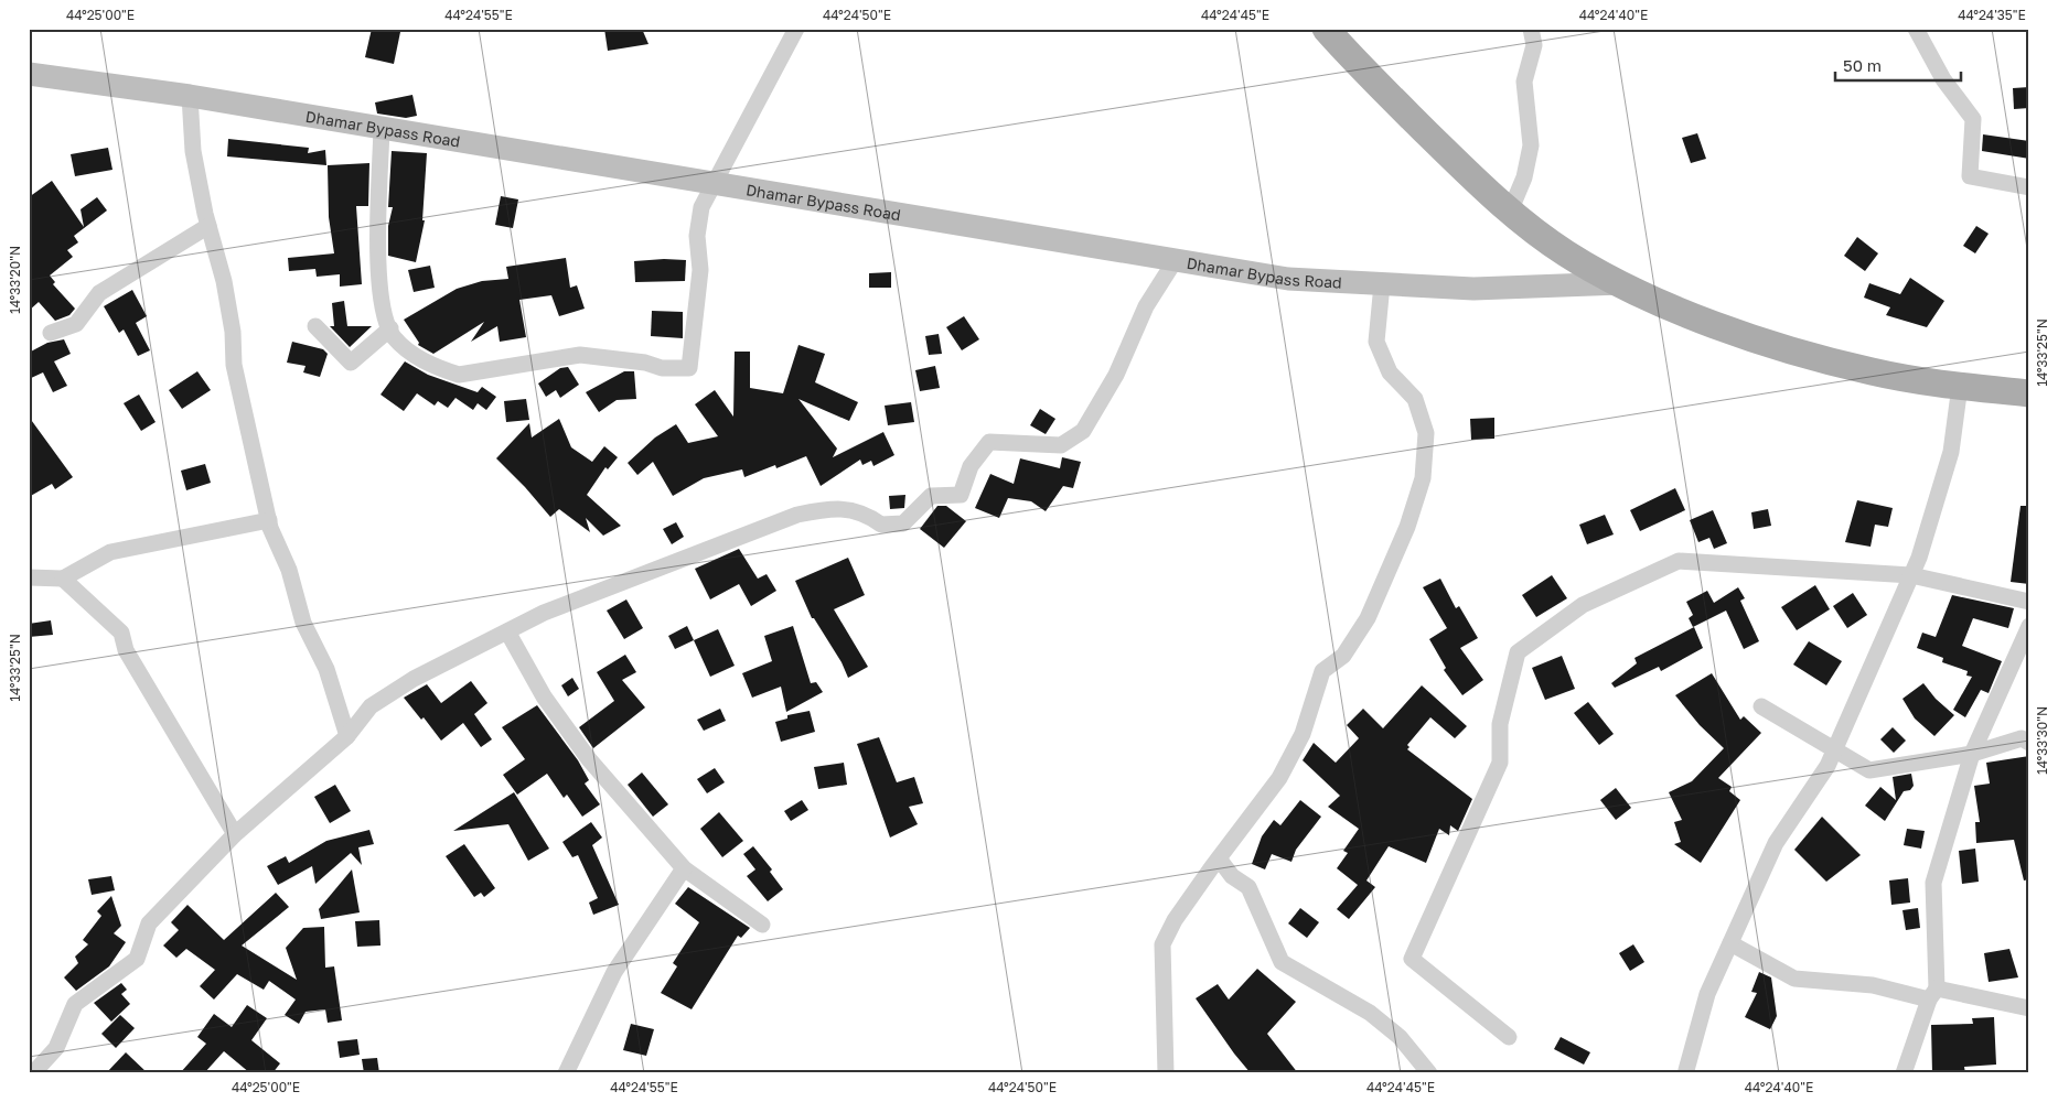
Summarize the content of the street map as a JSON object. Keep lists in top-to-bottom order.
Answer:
{
  "streets": {
    "main road": ["Dhamar Bypass Road"]
  },
  "scale_bar": "50 m",
  "coordinates": [
    "44°25'00\"E",
    "44°24'55\"E",
    "44°24'50\"E",
    "44°24'45\"E",
    "44°24'40\"E",
    "44°24'35\"E",
    "14°33'20\"N",
    "14°33'25\"N",
    "14°33'30\"N"
  ]
}
